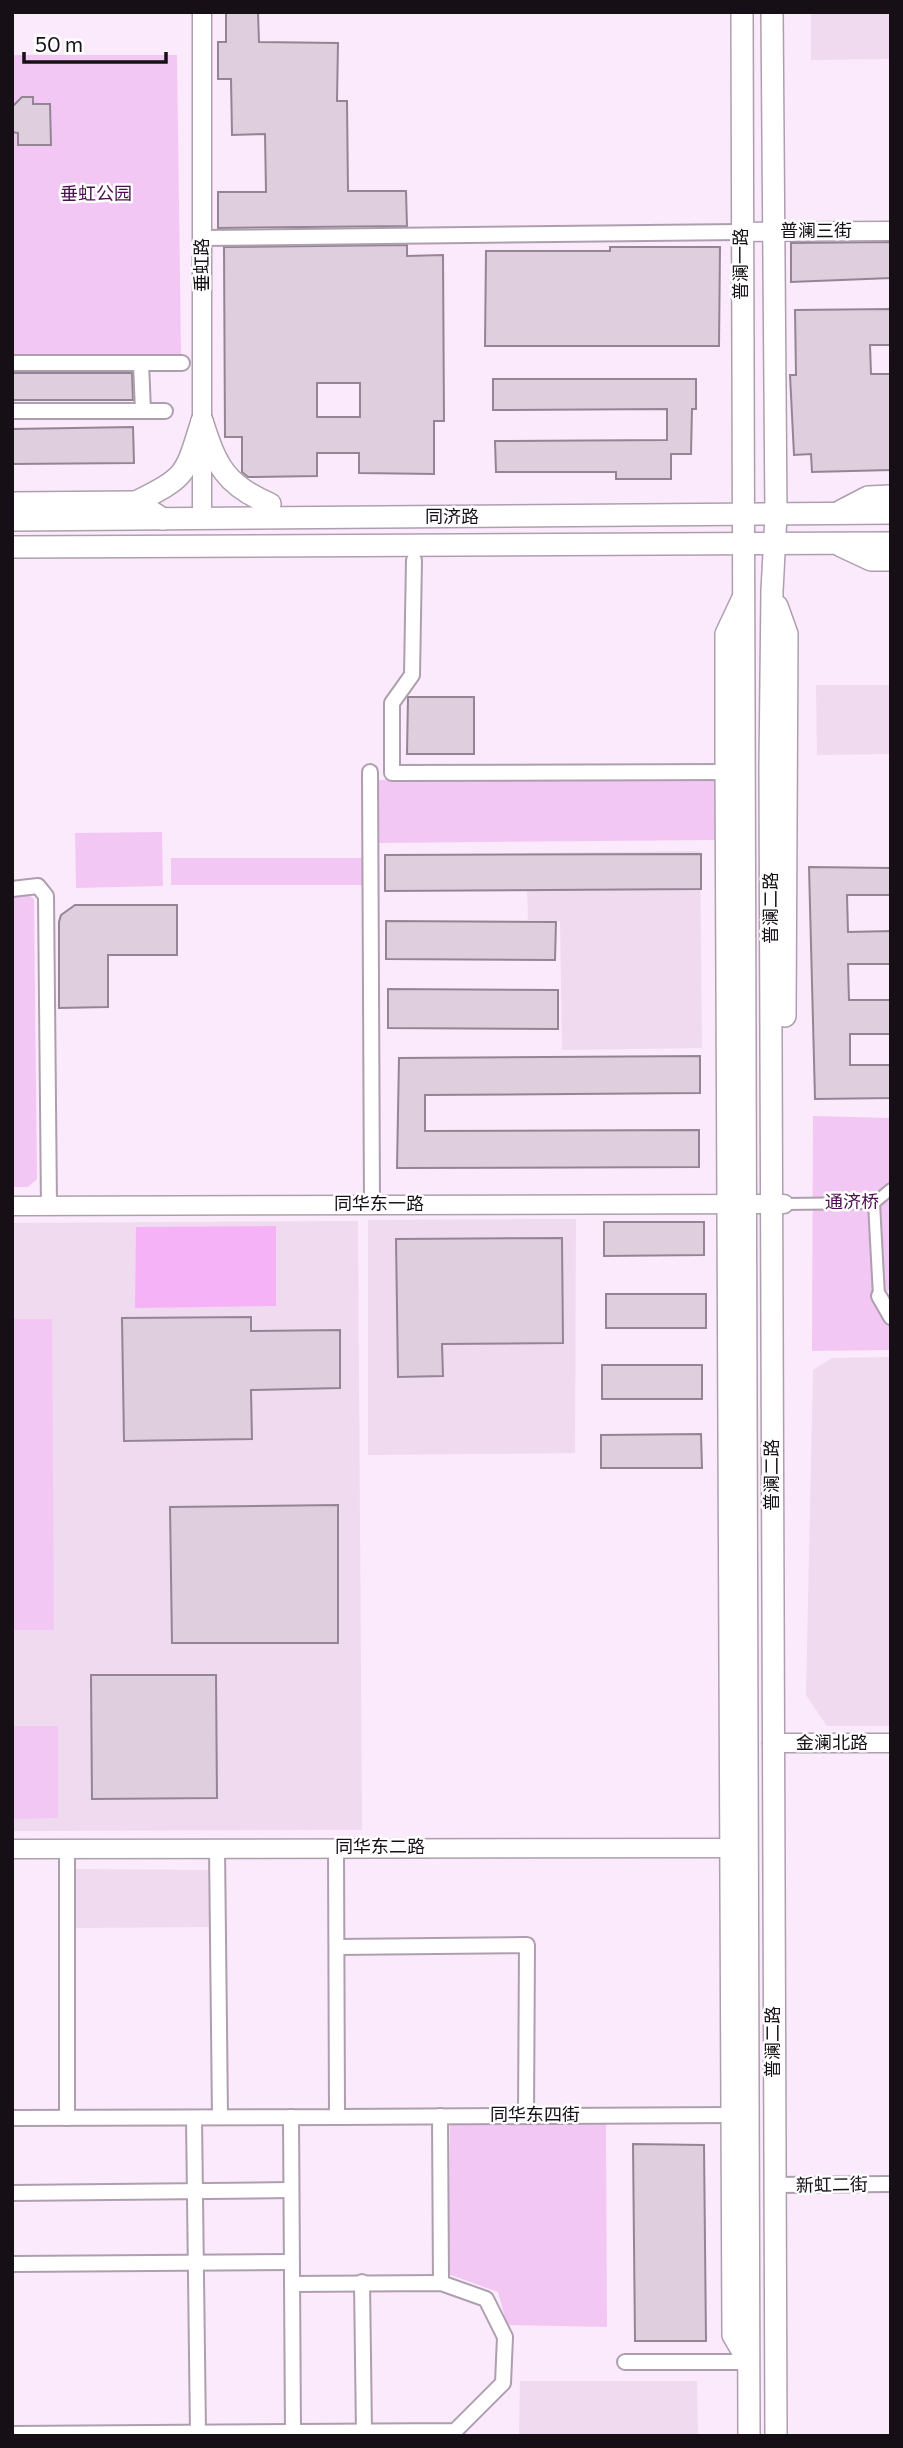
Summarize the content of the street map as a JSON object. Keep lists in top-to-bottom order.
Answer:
{
  "streets": {
    "main road": ["普澜一路", "同济路", "普澜二路"],
    "street": [
      "普澜三街",
      "垂虹路",
      "同华东一路",
      "金澜北路",
      "同华东二路",
      "同华东四街",
      "新虹二街"
    ]
  },
  "crossings": [
    ["普澜三街", "普澜一路"],
    ["普澜一路", "同济路"],
    ["普澜一路", "普澜二路"],
    ["垂虹路", "同济路"],
    ["同济路", "普澜二路"],
    ["普澜二路", "同华东一路"],
    ["普澜二路", "金澜北路"],
    ["普澜二路", "同华东二路"],
    ["普澜二路", "新虹二街"]
  ],
  "parks": ["垂虹公园", "通济桥"],
  "scale_bar": "50 m"
}
